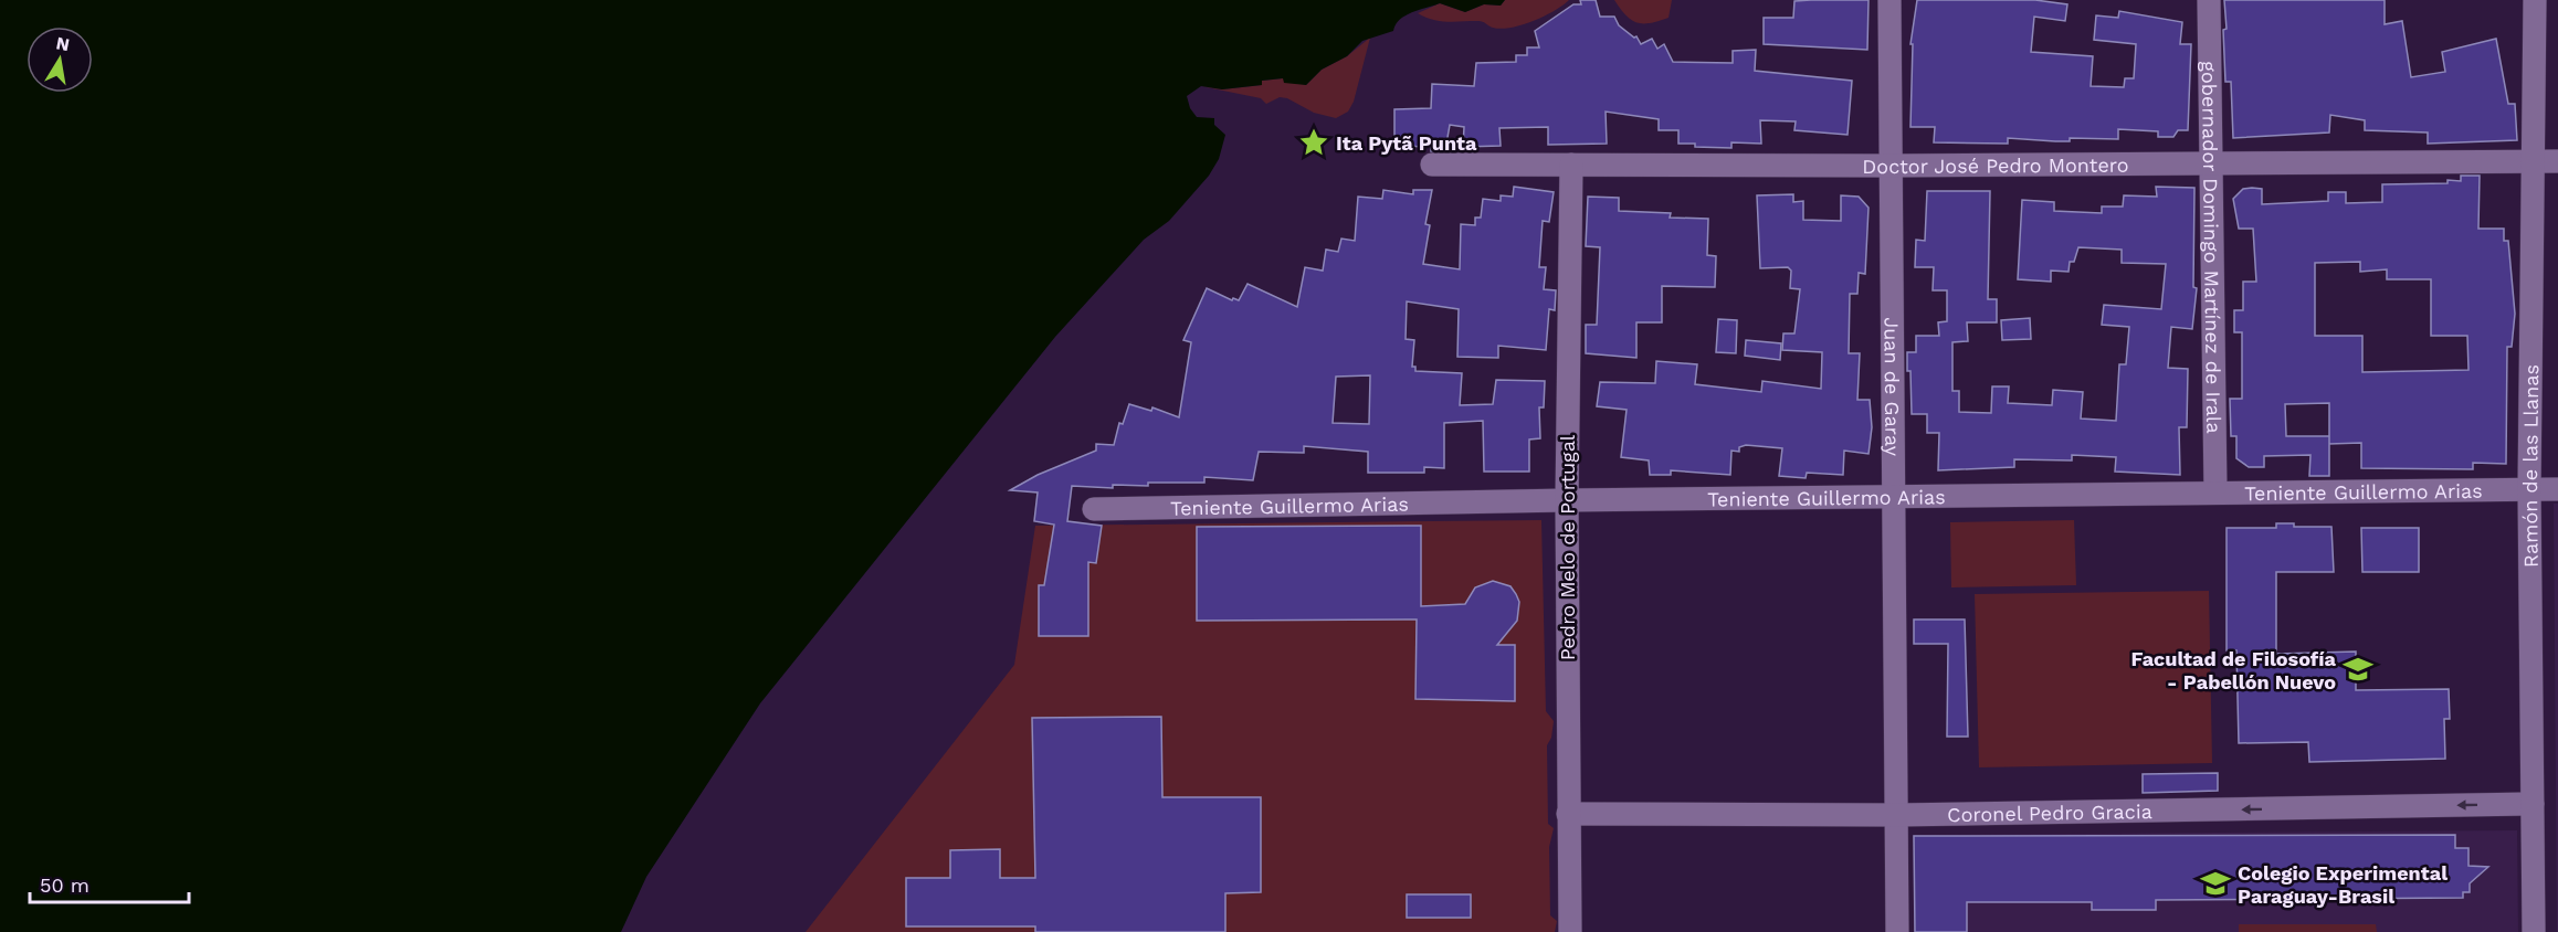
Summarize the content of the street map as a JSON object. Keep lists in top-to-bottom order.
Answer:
{
  "streets": {
    "street": [
      "Doctor José Pedro Montero",
      "gobernador Domingo Martínez de Irala",
      "Juan de Garay",
      "Ramón de las Llanas",
      "Teniente Guillermo Arias",
      "Pedro Melo de Portugal",
      "Coronel Pedro Gracia"
    ]
  },
  "crossings": [
    ["Doctor José Pedro Montero", "gobernador Domingo Martínez de Irala"],
    ["Doctor José Pedro Montero", "Juan de Garay"],
    ["Doctor José Pedro Montero", "Ramón de las Llanas"],
    ["Doctor José Pedro Montero", "Pedro Melo de Portugal"],
    ["gobernador Domingo Martínez de Irala", "Teniente Guillermo Arias"],
    ["Juan de Garay", "Teniente Guillermo Arias"],
    ["Juan de Garay", "Coronel Pedro Gracia"],
    ["Ramón de las Llanas", "Teniente Guillermo Arias"],
    ["Ramón de las Llanas", "Coronel Pedro Gracia"],
    ["Teniente Guillermo Arias", "Pedro Melo de Portugal"],
    ["Pedro Melo de Portugal", "Coronel Pedro Gracia"]
  ],
  "one_way": ["Coronel Pedro Gracia"],
  "places": {
    "place": ["Ita Pytã Punta"],
    "school or university": ["Facultad de Filosofía - Pabellón Nuevo", "Colegio Experimental Paraguay-Brasil"]
  },
  "scale_bar": "50 m",
  "north": "top"
}
